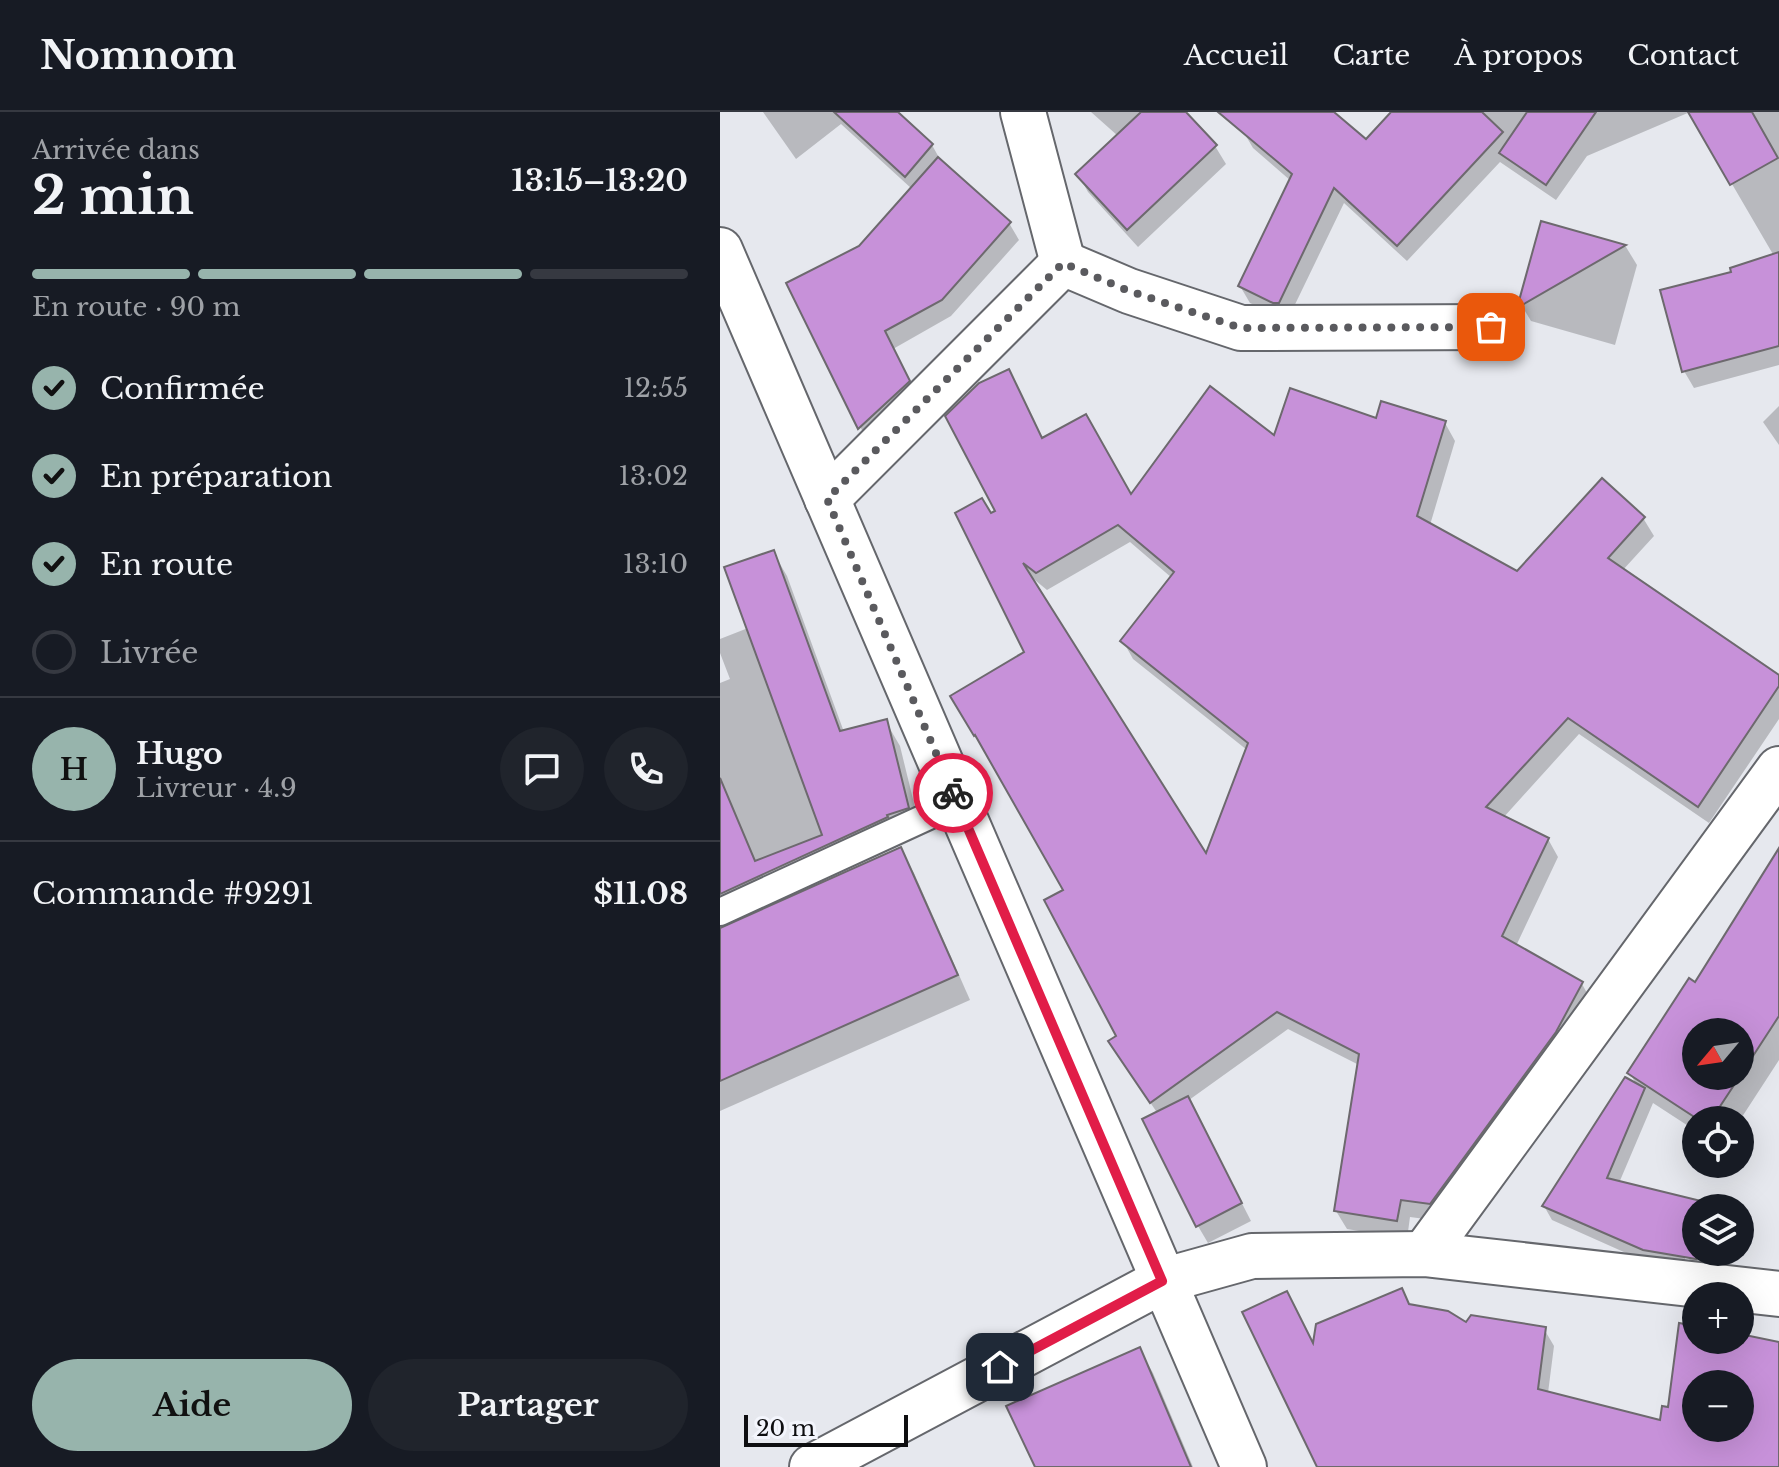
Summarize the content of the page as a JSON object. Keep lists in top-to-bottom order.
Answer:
{
  "scale_bar": "20 m",
  "north": "bottom left",
  "page": {
    "header": "Nomnom",
    "nav": [
      "Accueil",
      "Carte",
      "À propos",
      "Contact"
    ],
    "heading": ["2 min", "Arrivée dans", "13:15–13:20"],
    "panel": [
      "Hugo",
      "Livreur · 4.9",
      "Commande #9291",
      "$11.08"
    ],
    "bar": "En route · 90 m",
    "list": [
      ["Confirmée", "12:55"],
      ["En préparation", "13:02"],
      ["En route", "13:10"],
      "Livrée"
    ],
    "round": "H",
    "map_buttons": ["+", "−"],
    "buttons": ["Aide", "Partager"],
    "scale": "20 m"
  }
}
